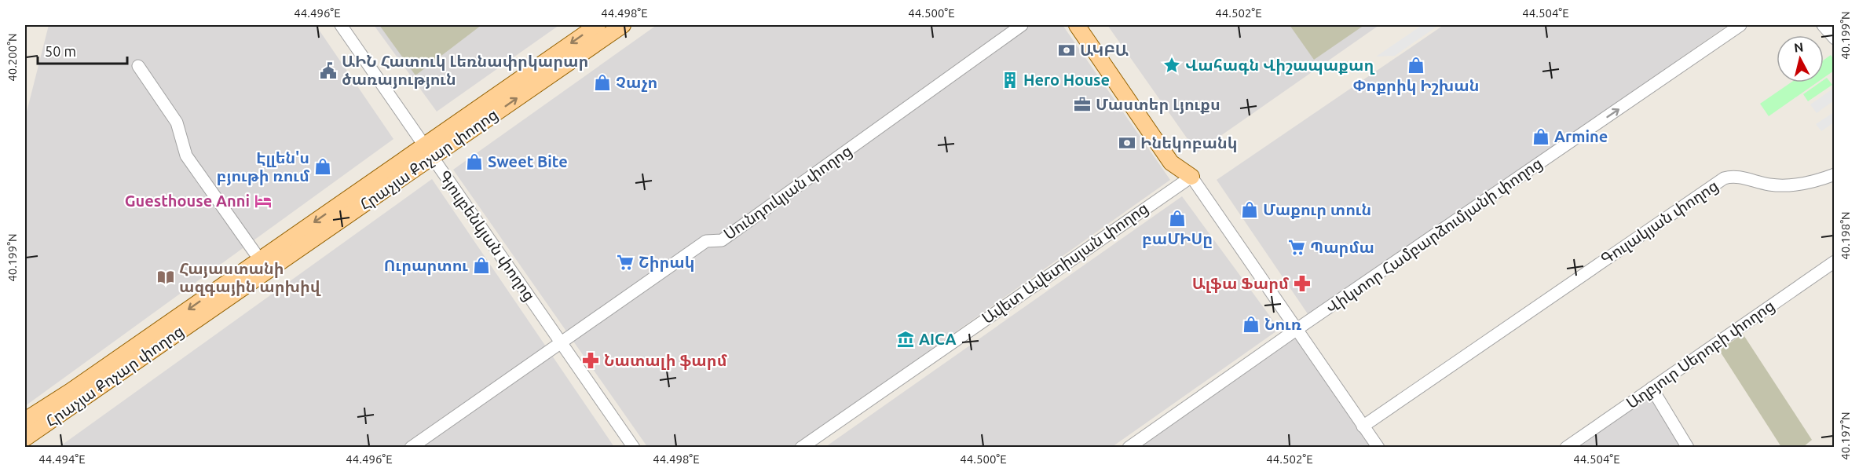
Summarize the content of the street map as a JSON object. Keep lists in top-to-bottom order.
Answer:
{
  "streets": {
    "main road": ["Հրաչյա Քոչար փողոց"],
    "street": [
      "Սունդուկյան փողոց",
      "Գուլակյան փողոց",
      "Գյուլբենկյան փողոց",
      "Վիկտոր Համբարձումյանի փողոց",
      "Ավետ Ավետիսյան փողոց",
      "Աղբյուր Սերոբի փողոց"
    ]
  },
  "crossings": [
    ["Հրաչյա Քոչար փողոց", "Գյուլբենկյան փողոց"],
    ["Սունդուկյան փողոց", "Գյուլբենկյան փողոց"]
  ],
  "one_way": ["Վիկտոր Համբարձումյանի փողոց"],
  "places": {
    "bank": ["ԱԿԲԱ", "Ինեկոբանկ"],
    "place": ["Վահագն Վիշապաքաղ"],
    "shop": [
      "Փոքրիկ Իշխան",
      "Չաչո",
      "Armine",
      "Sweet Bite",
      "Էլլեն'ս բյութի ռում",
      "Մաքուր տուն",
      "բաՄԻՍը",
      "Ուրարտու",
      "Նուռ"
    ],
    "public building": ["ԱԻՆ Հատուկ Լեռնափրկարար ծառայություն"],
    "building": ["Hero House"],
    "office": ["Մաստեր Լյուքս"],
    "hotel": ["Guesthouse Anni"],
    "supermarket": ["Պարմա", "Շիրակ"],
    "library": ["Հայաստանի ազգային արխիվ"],
    "pharmacy": ["Ալֆա Ֆարմ", "Նատալի ֆարմ"],
    "museum": ["AICA"]
  },
  "scale_bar": "50 m",
  "north": "top",
  "coordinates": [
    "44.496°E",
    "44.498°E",
    "44.500°E",
    "44.502°E",
    "44.504°E",
    "40.199°N",
    "40.200°N",
    "40.198°N",
    "40.197°N",
    "44.494°E"
  ]
}
